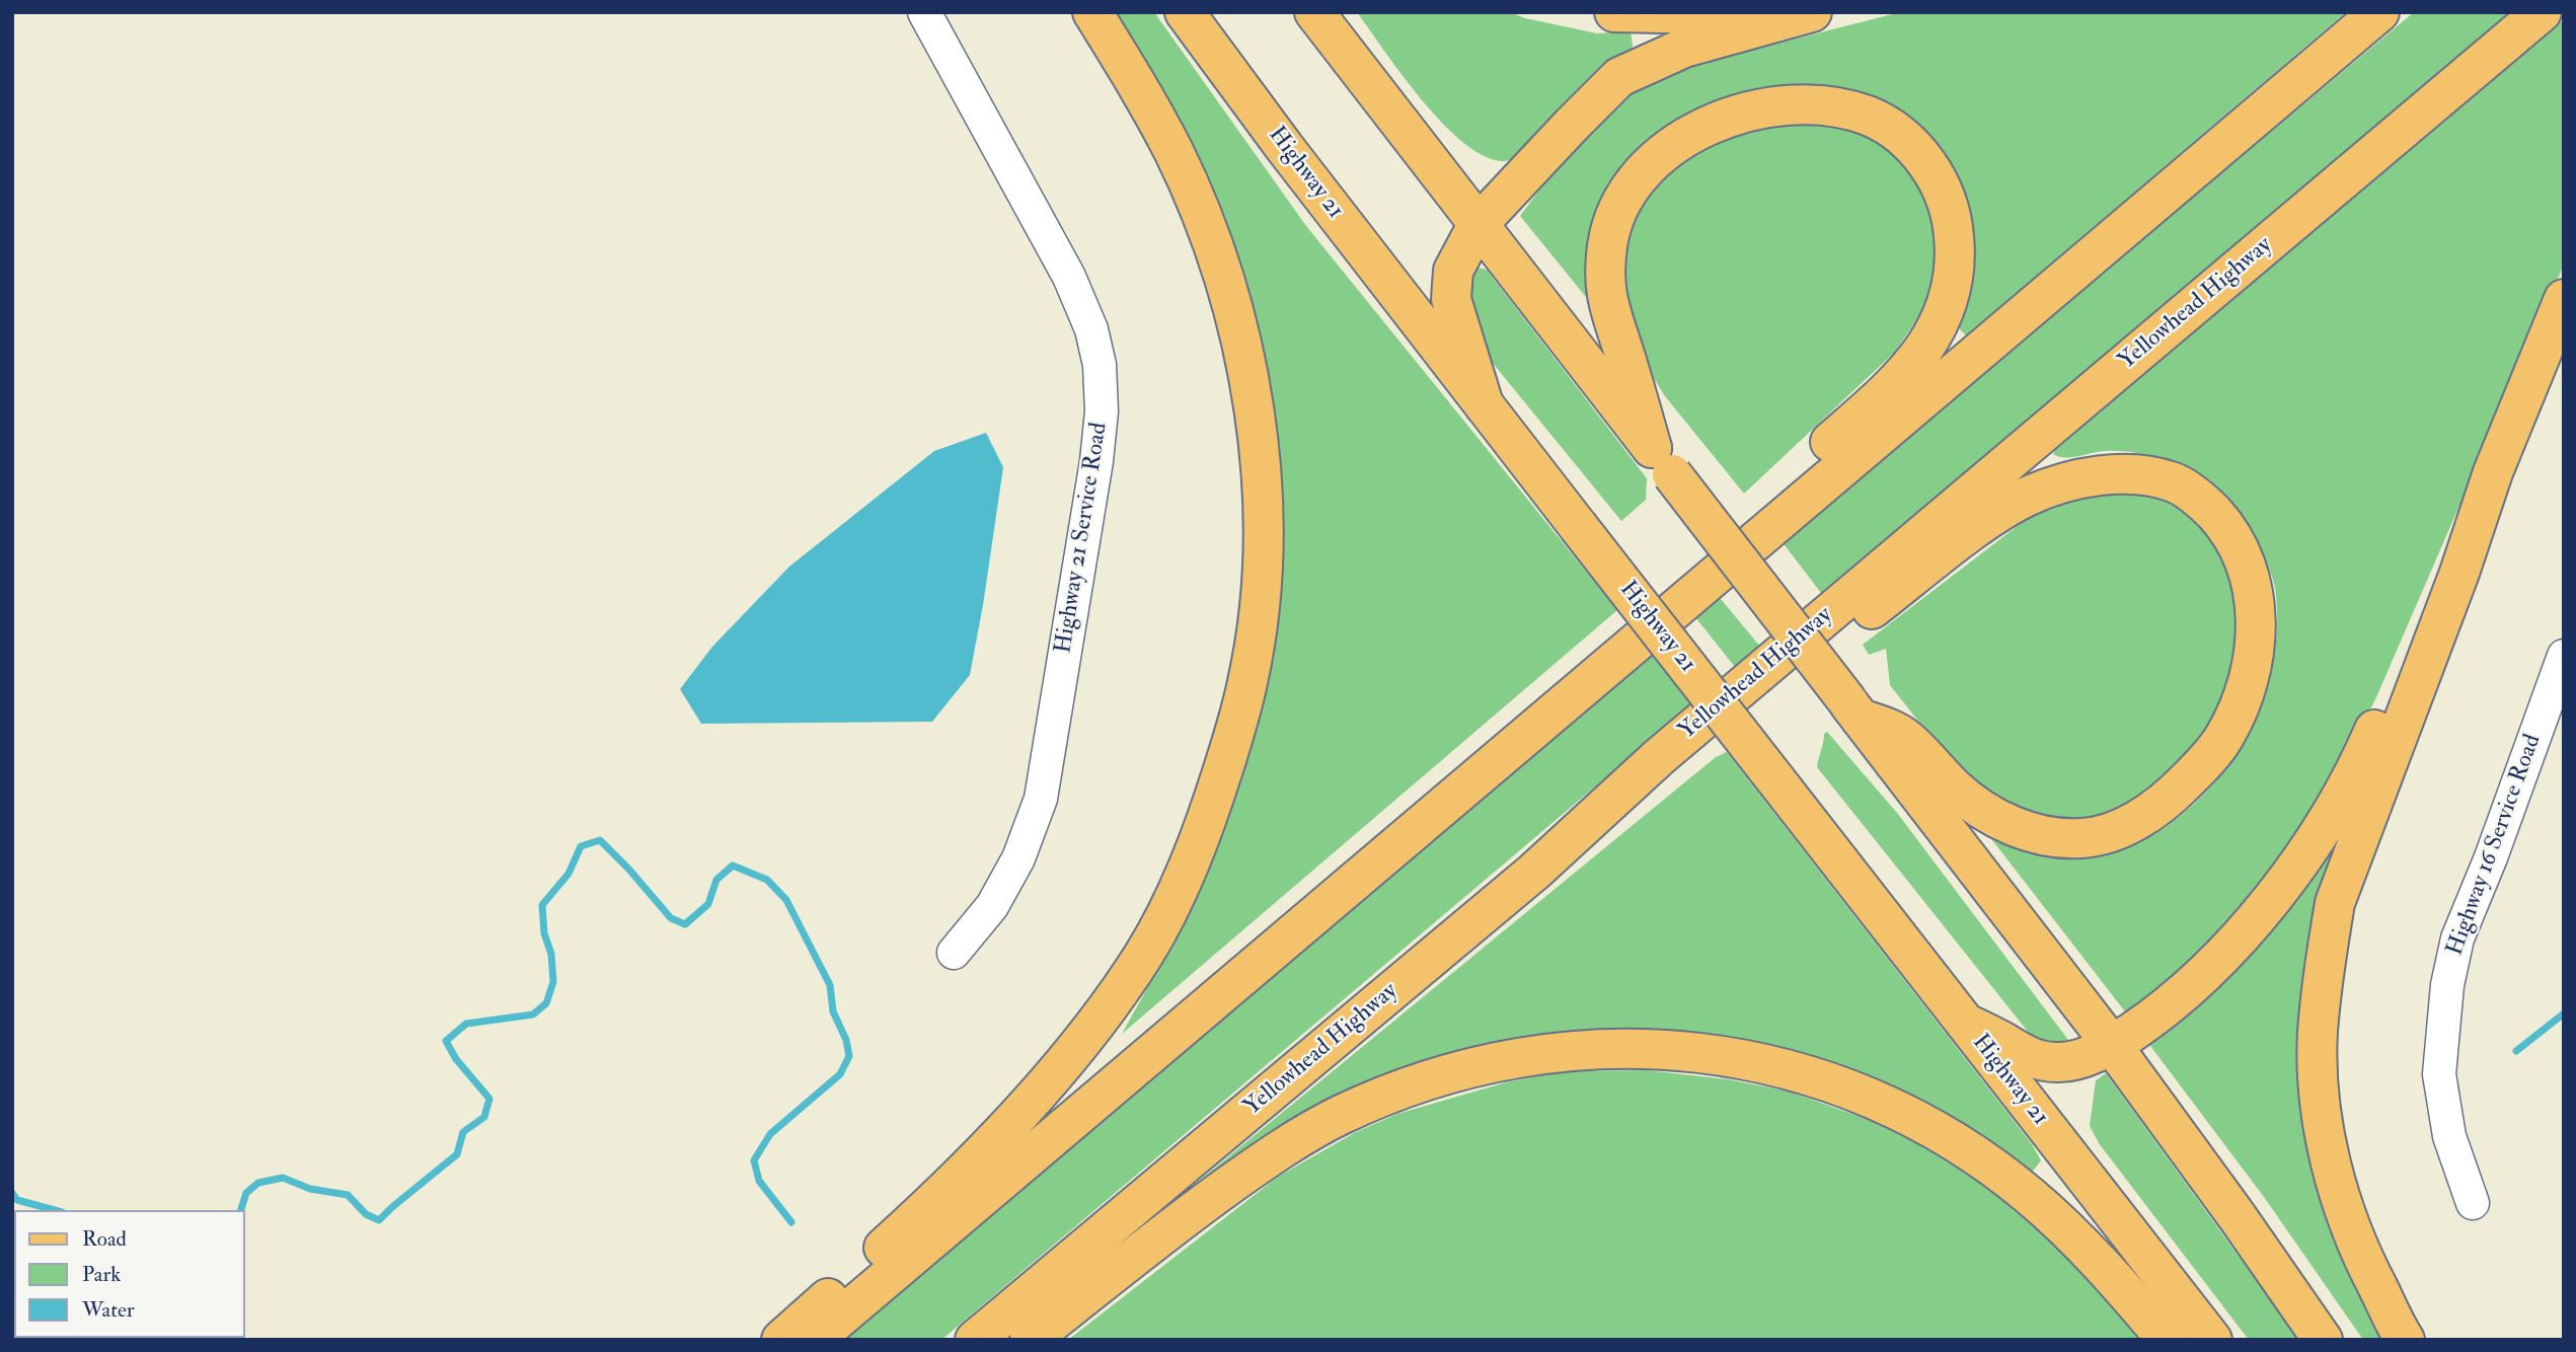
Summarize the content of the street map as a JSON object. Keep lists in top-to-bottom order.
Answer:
{
  "streets": {
    "main road": ["Highway 21", "Yellowhead Highway"],
    "street": ["Highway 21 Service Road", "Highway 16 Service Road"]
  },
  "legend": ["Road", "Park", "Water"]
}
